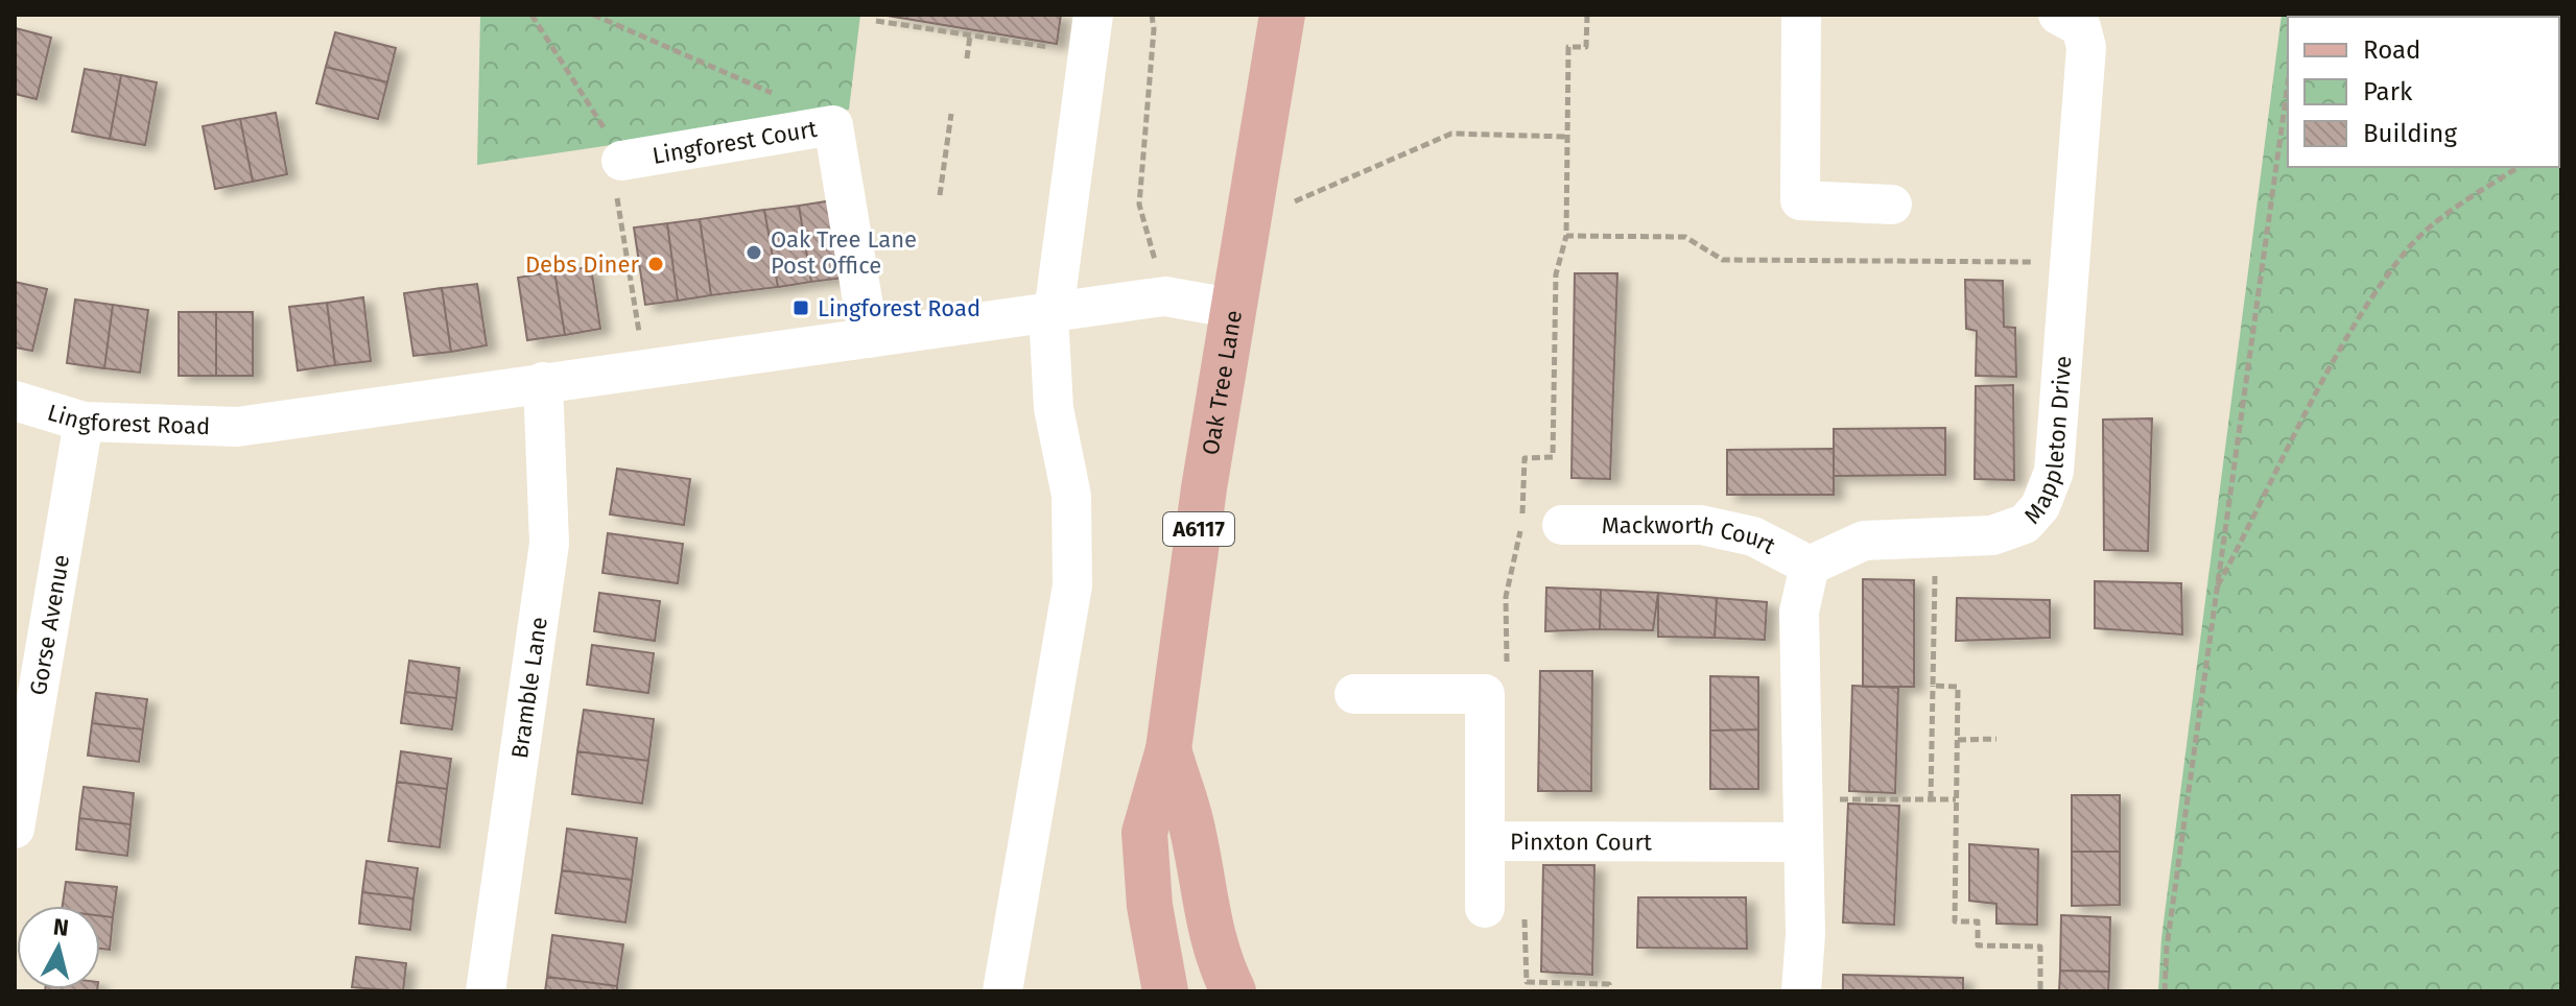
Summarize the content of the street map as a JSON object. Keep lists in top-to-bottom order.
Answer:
{
  "streets": {
    "main road": ["Oak Tree Lane", "A6117"],
    "street": [
      "Lingforest Court",
      "Lingforest Road",
      "Mappleton Drive",
      "Mackworth Court",
      "Gorse Avenue",
      "Bramble Lane",
      "Pinxton Court"
    ]
  },
  "crossings": [
    ["Lingforest Court", "Lingforest Road"],
    ["Oak Tree Lane", "Lingforest Road"],
    ["Lingforest Road", "Gorse Avenue"],
    ["Lingforest Road", "Bramble Lane"],
    ["Mappleton Drive", "Mackworth Court"]
  ],
  "places": {
    "other": ["Oak Tree Lane Post Office", "Debs Diner"],
    "transit": ["Lingforest Road"]
  },
  "legend": ["Road", "Park", "Building"],
  "north": "top"
}
